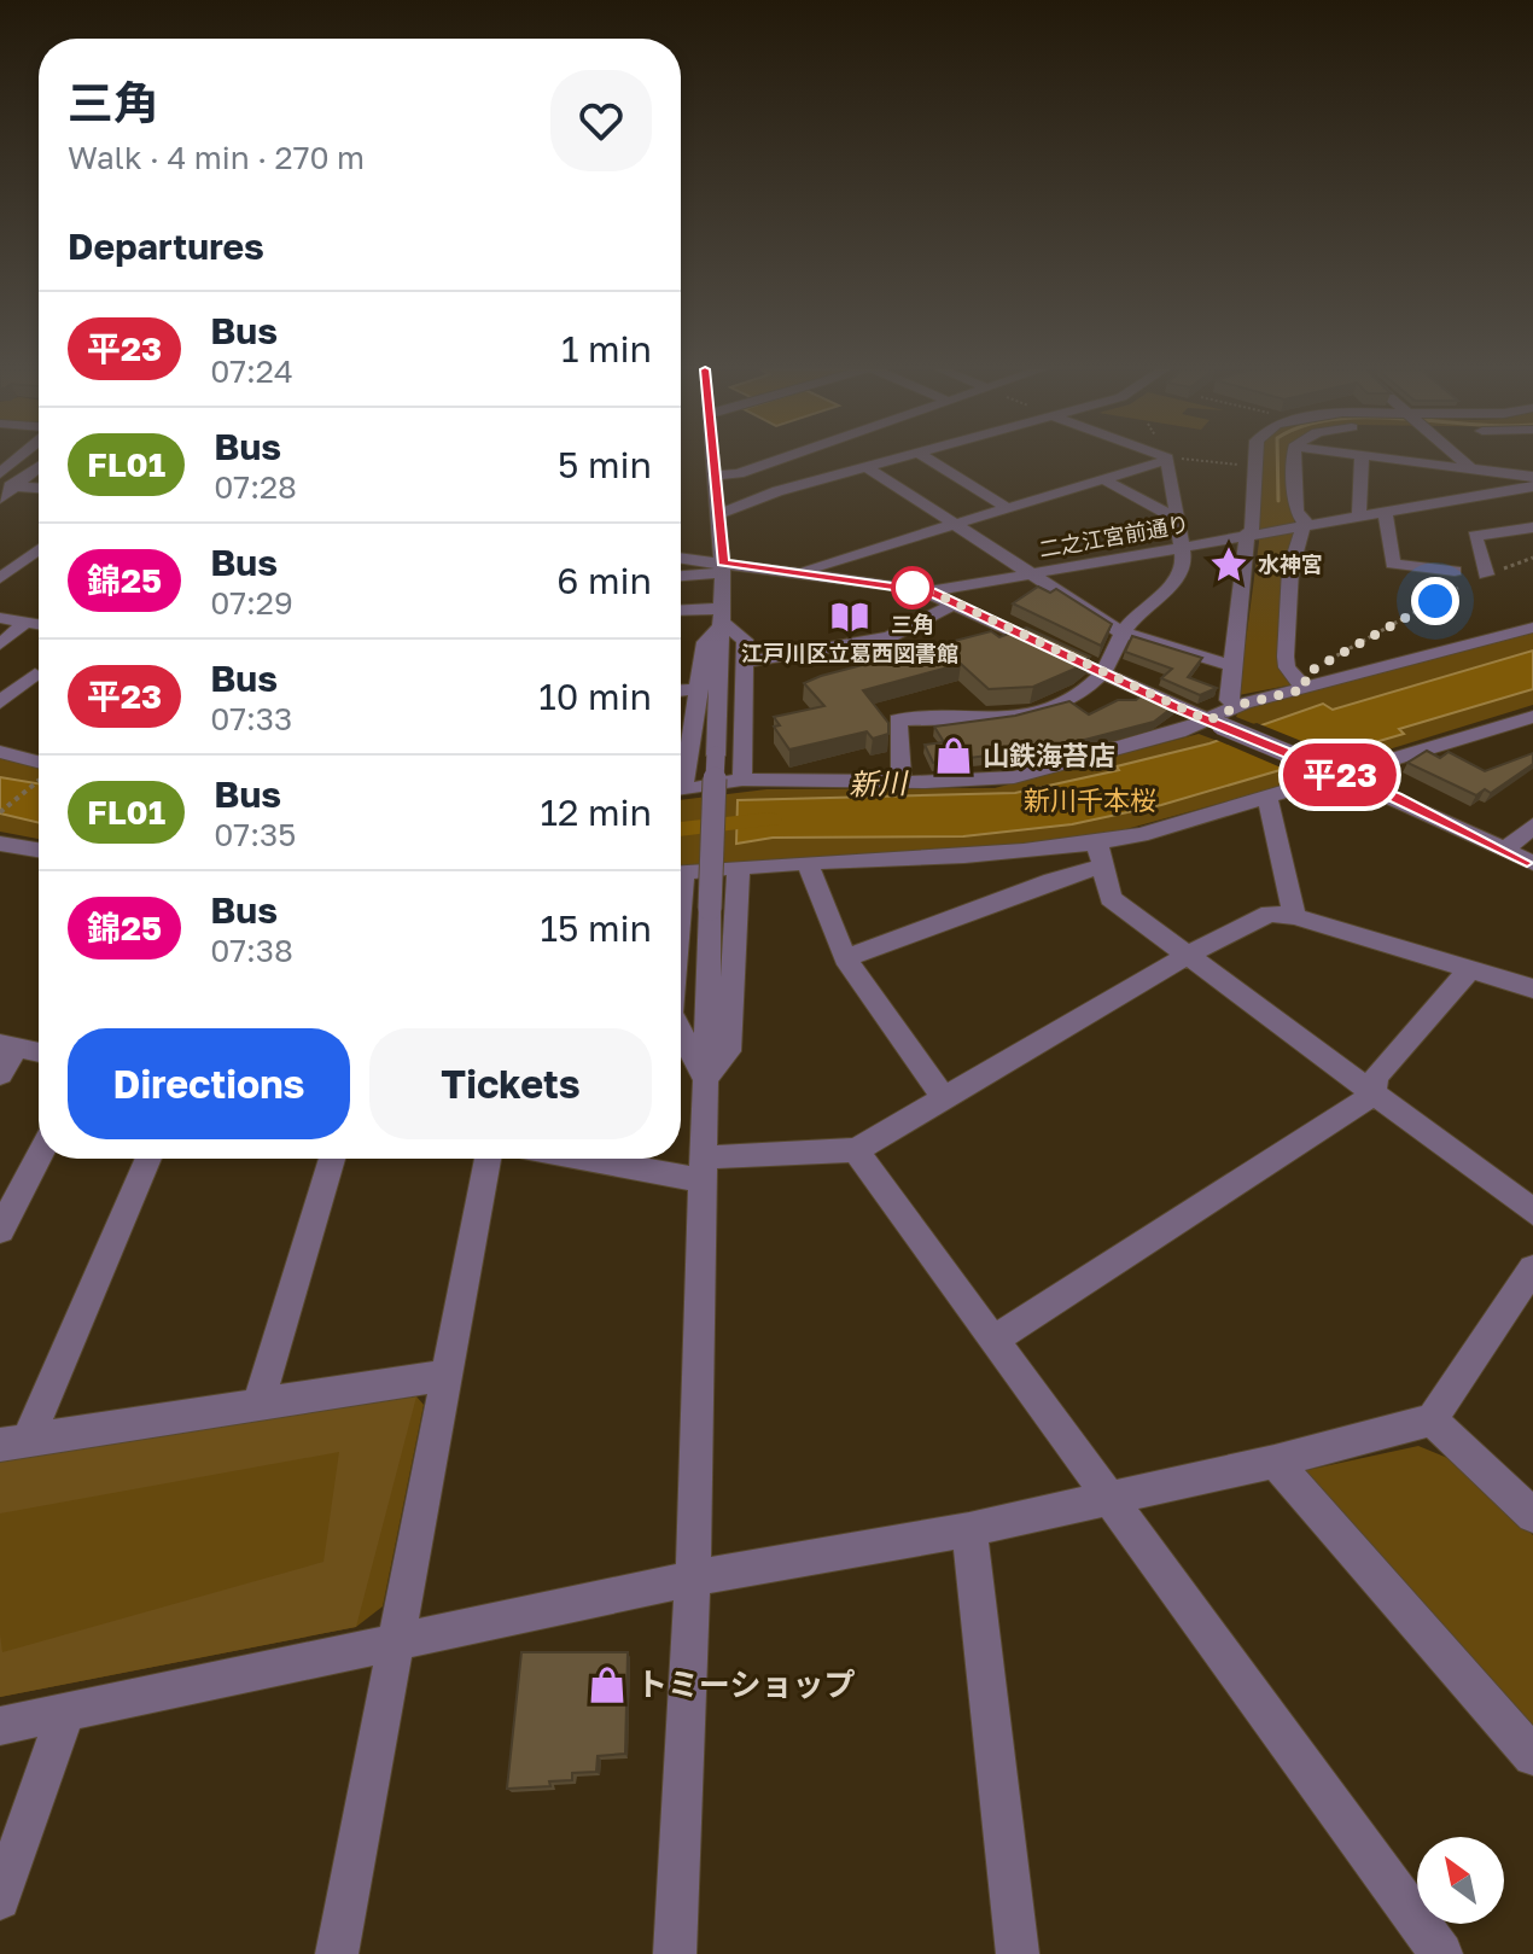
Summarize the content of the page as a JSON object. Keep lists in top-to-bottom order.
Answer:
{
  "streets": {
    "street": ["二之江宮前通り"]
  },
  "water": ["新川"],
  "parks": ["新川千本桜"],
  "places": {
    "place": ["水神宮"],
    "other": ["三角"],
    "library": ["江戸川区立葛西図書館"],
    "shop": ["山鉄海苔店", "トミーショップ"]
  },
  "lines": ["bus line 平23"],
  "north": "top left",
  "page": {
    "on_map": "平23",
    "heading": [
      ["三角", "Walk · 4 min · 270 m"],
      "Departures"
    ],
    "list": [
      {
        "mark": "平23",
        "name": "Bus",
        "note": "07:24",
        "value": "1 min"
      },
      {
        "mark": "FL01",
        "name": "Bus",
        "note": "07:28",
        "value": "5 min"
      },
      {
        "mark": "錦25",
        "name": "Bus",
        "note": "07:29",
        "value": "6 min"
      },
      {
        "mark": "平23",
        "name": "Bus",
        "note": "07:33",
        "value": "10 min"
      },
      {
        "mark": "FL01",
        "name": "Bus",
        "note": "07:35",
        "value": "12 min"
      },
      {
        "mark": "錦25",
        "name": "Bus",
        "note": "07:38",
        "value": "15 min"
      }
    ],
    "buttons": ["Directions", "Tickets"]
  }
}
